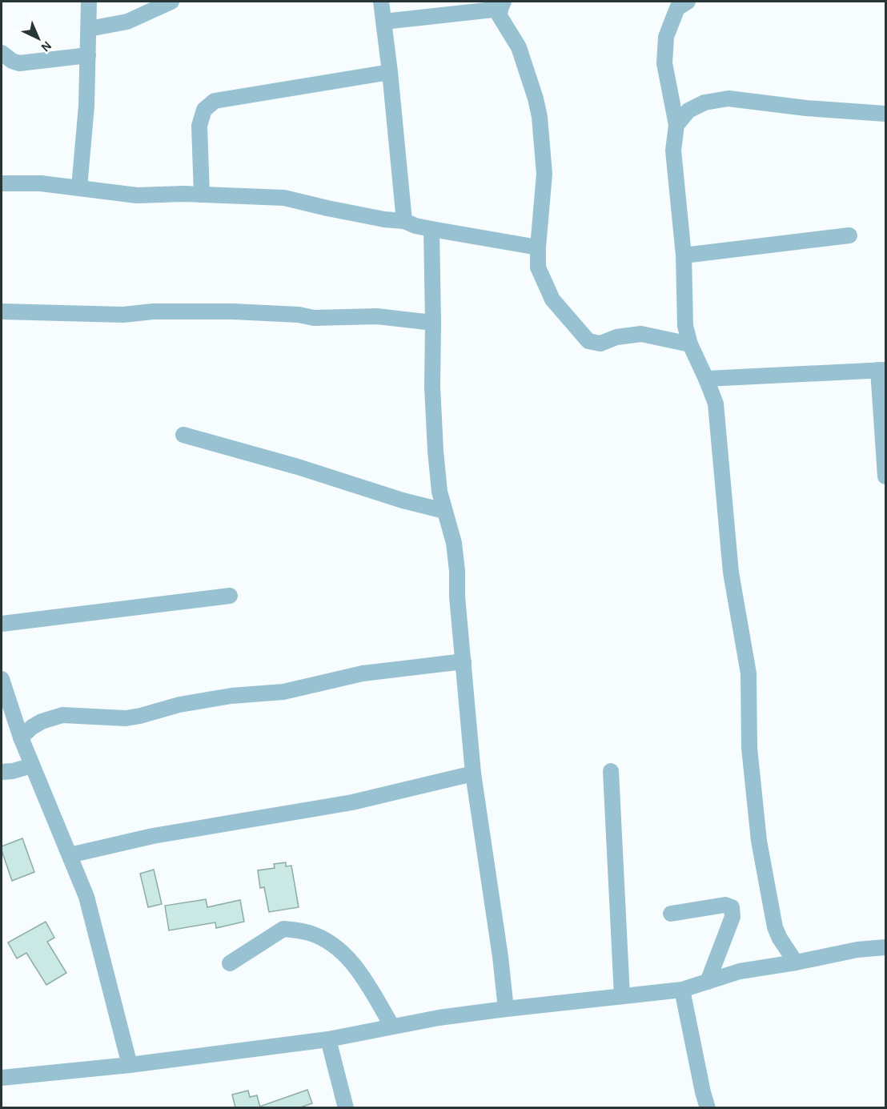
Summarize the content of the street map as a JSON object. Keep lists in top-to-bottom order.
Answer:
{
  "north": "bottom right"
}
